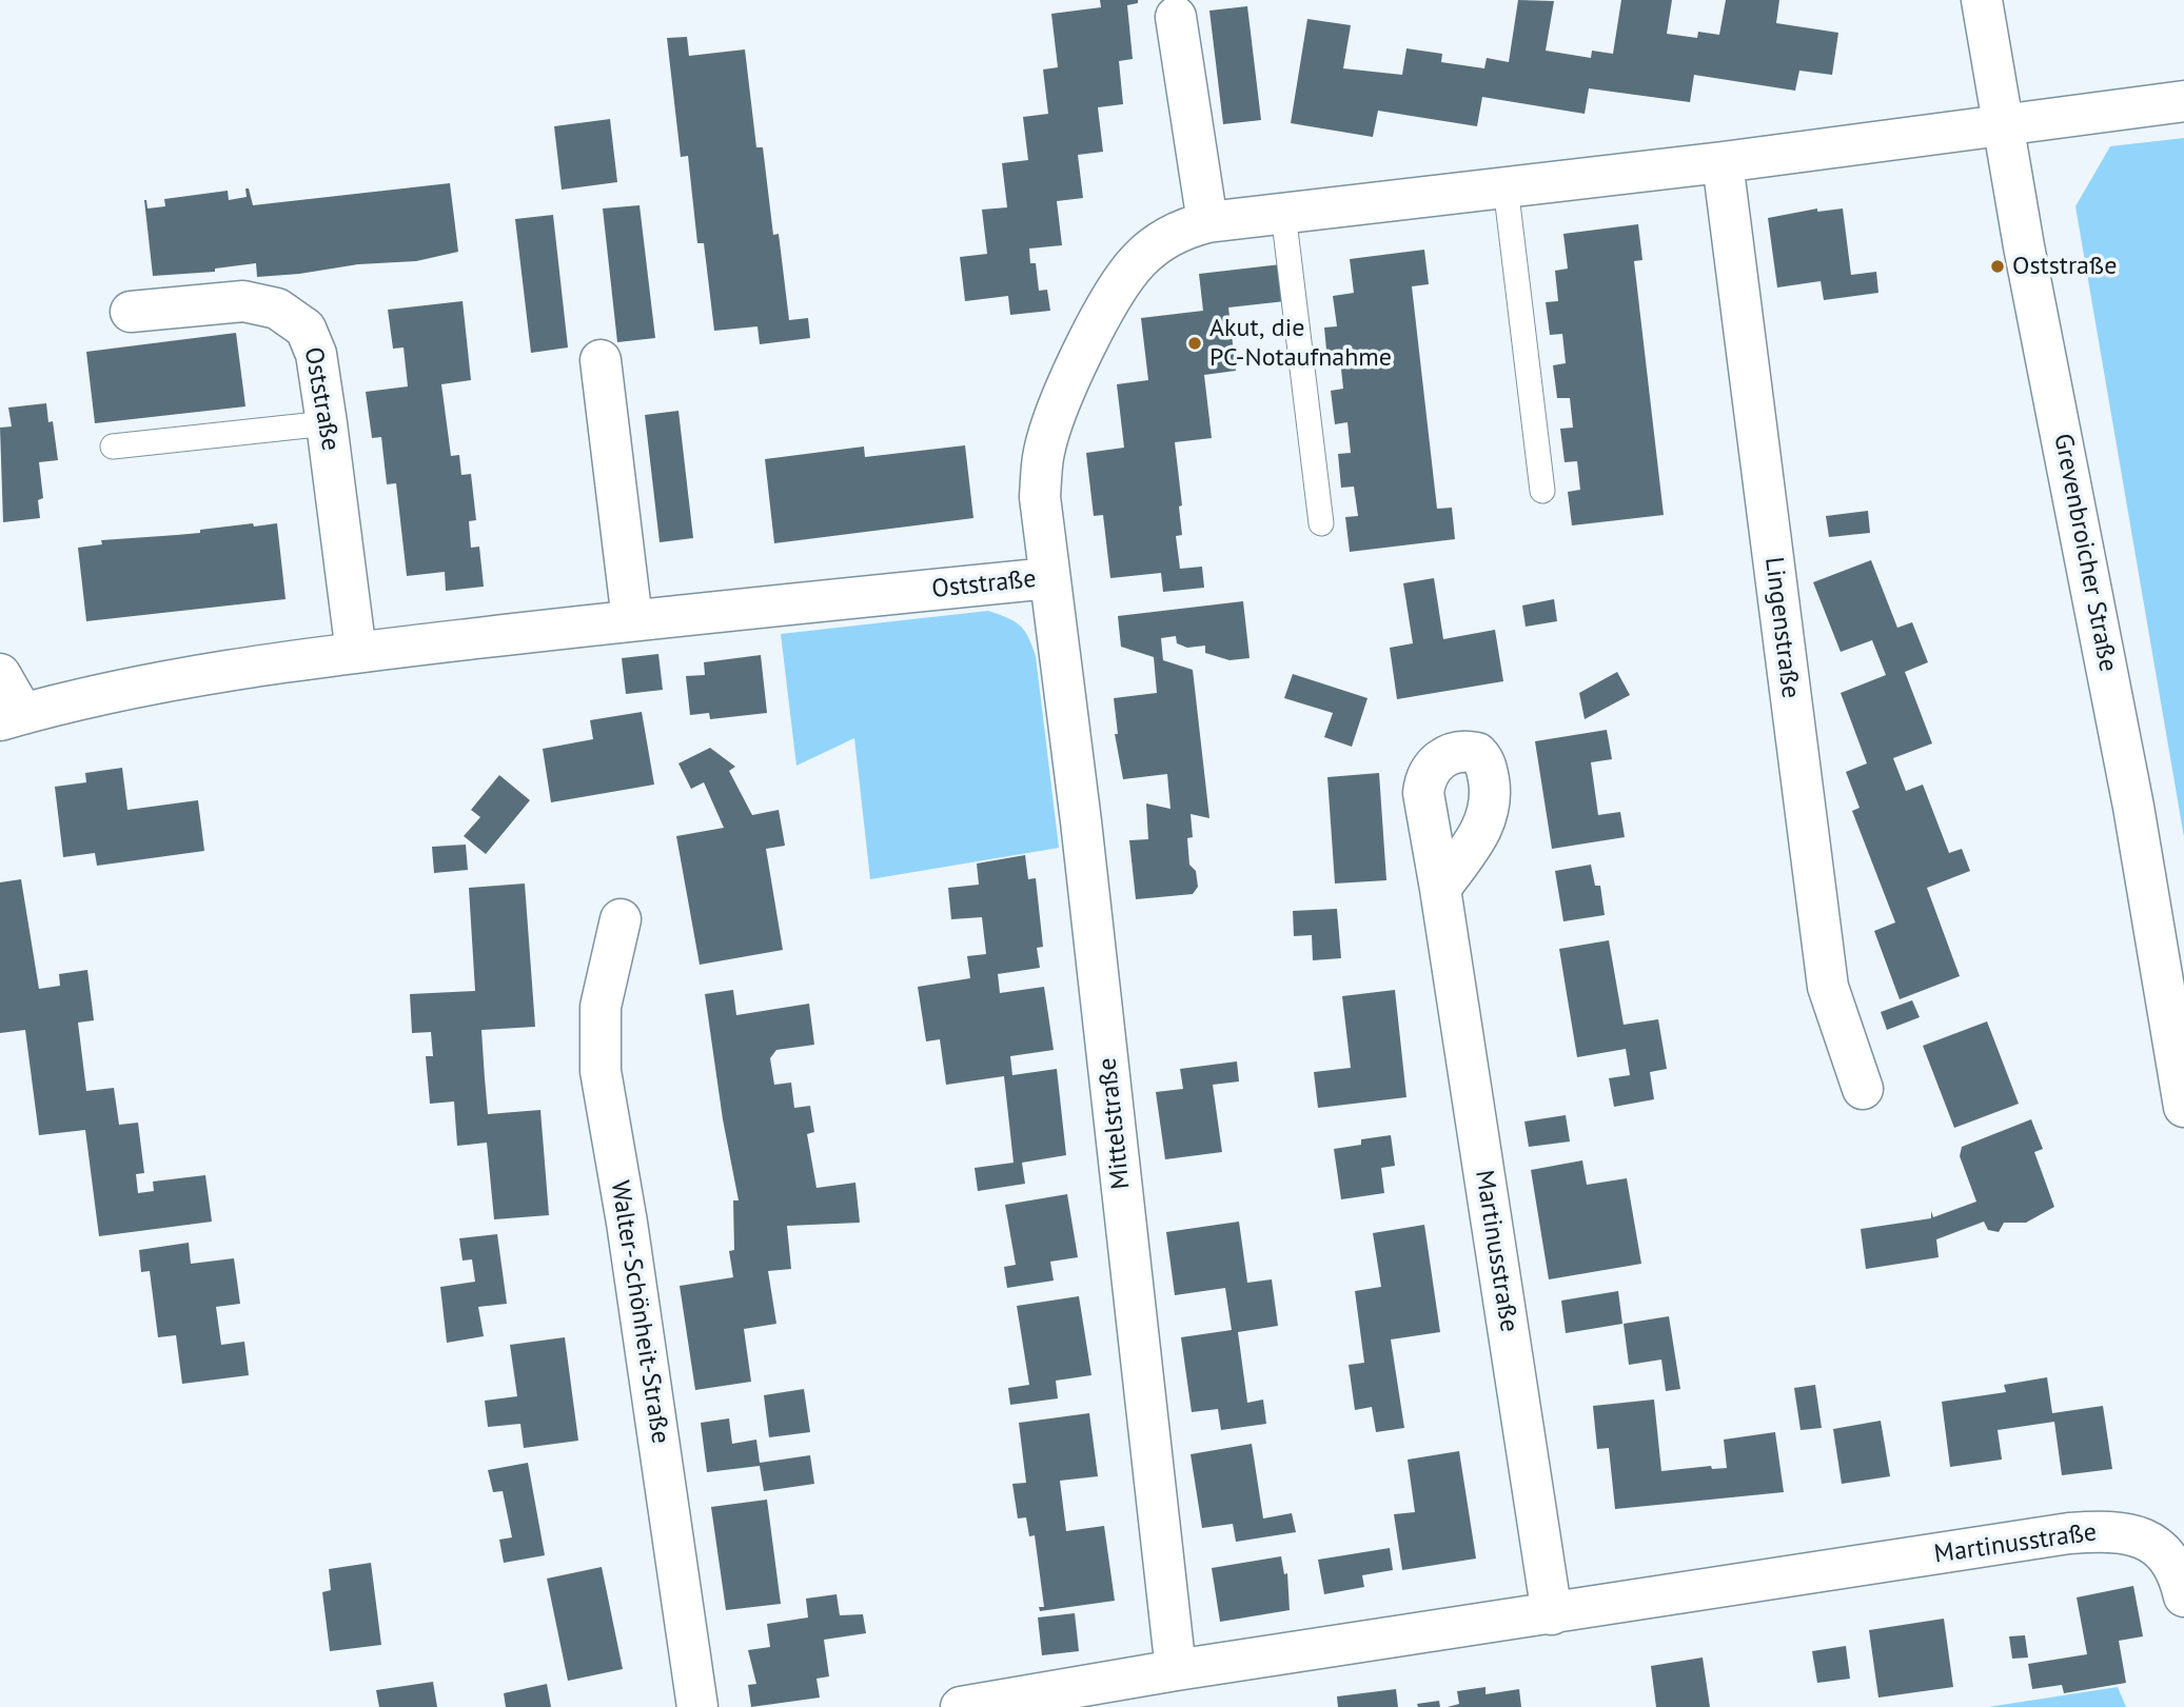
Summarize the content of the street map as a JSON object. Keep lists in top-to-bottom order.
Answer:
{
  "streets": {
    "street": [
      "Oststraße",
      "Grevenbroicher Straße",
      "Lingenstraße",
      "Mittelstraße",
      "Martinusstraße",
      "Walter-Schönheit-Straße"
    ]
  },
  "crossings": [
    ["Oststraße", "Grevenbroicher Straße"],
    ["Oststraße", "Lingenstraße"],
    ["Oststraße", "Mittelstraße"],
    ["Mittelstraße", "Martinusstraße"]
  ],
  "places": ["Oststraße", "Akut, die PC-Notaufnahme"]
}
